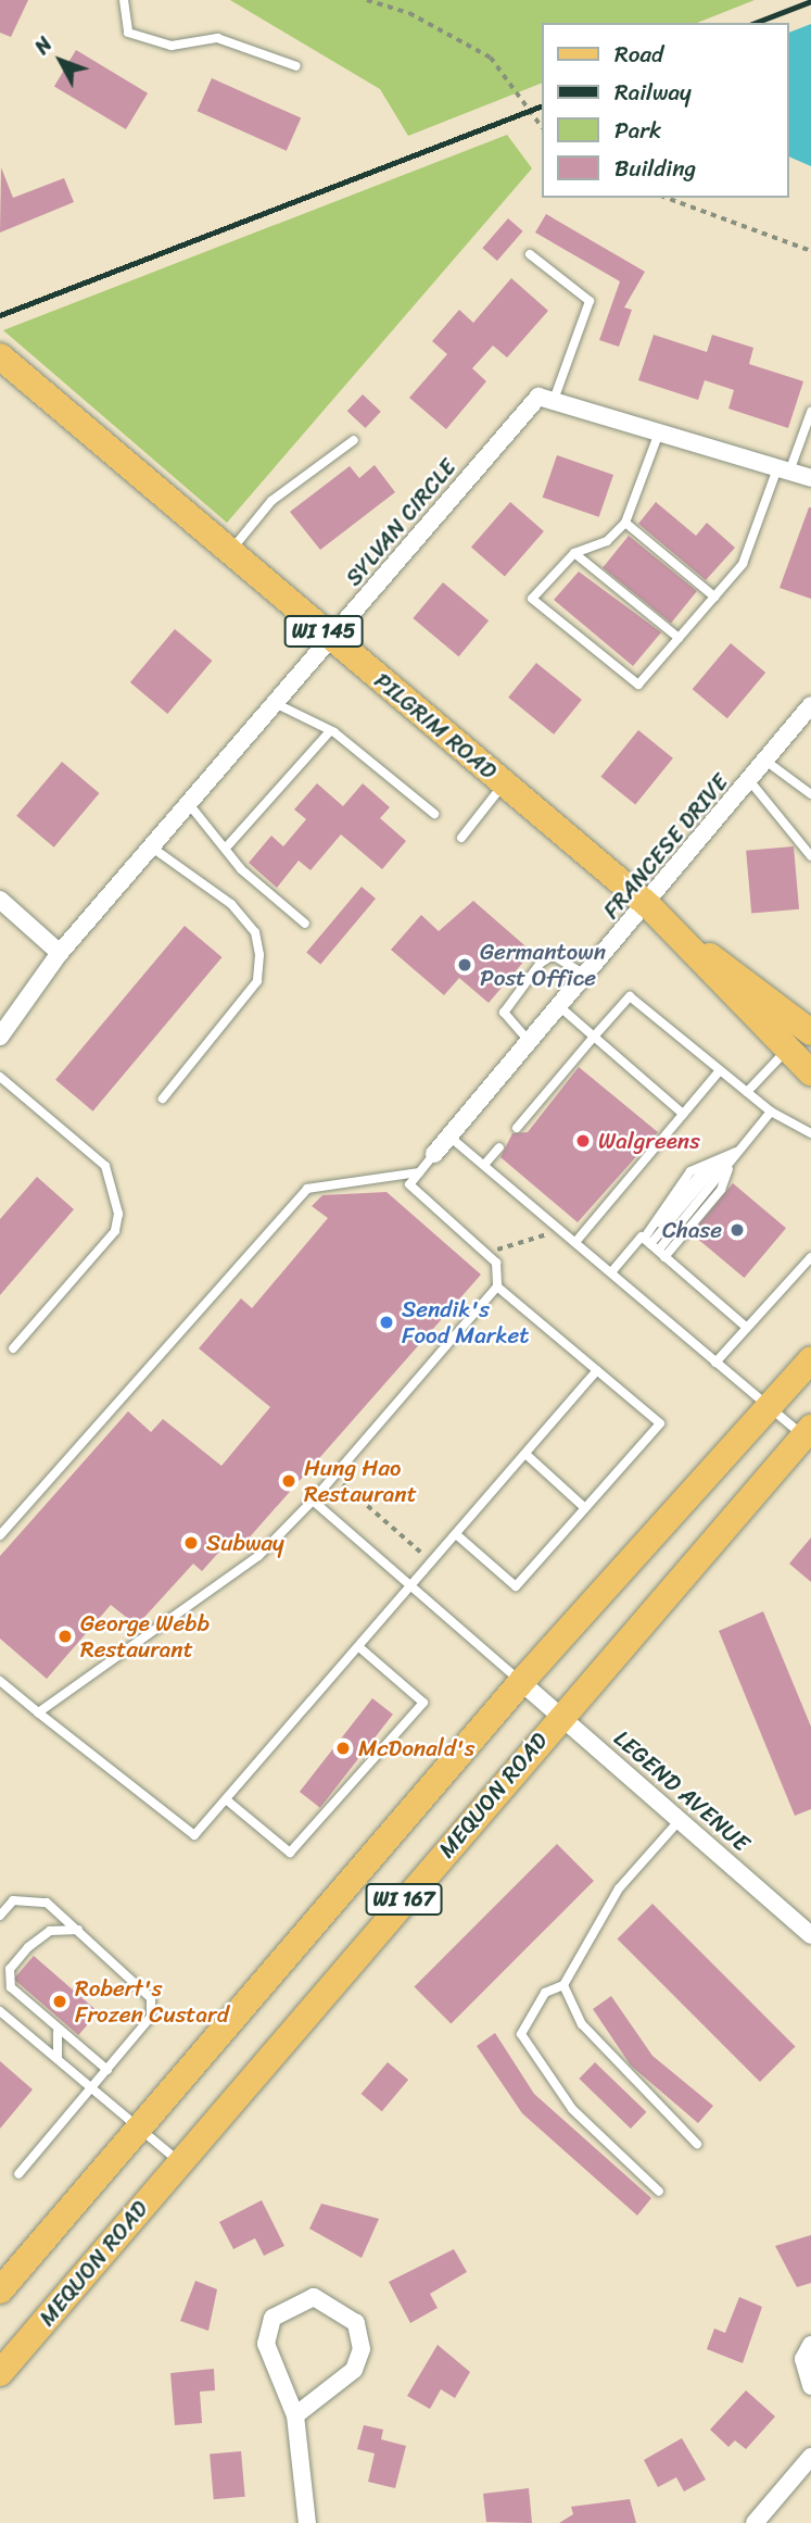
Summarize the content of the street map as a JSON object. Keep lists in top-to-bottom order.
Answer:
{
  "streets": {
    "main road": [
      "WI 145",
      "PILGRIM ROAD",
      "MEQUON ROAD",
      "WI 167"
    ],
    "street": ["SYLVAN CIRCLE", "FRANCESE DRIVE", "LEGEND AVENUE"]
  },
  "crossings": [
    ["SYLVAN CIRCLE", "PILGRIM ROAD"],
    ["PILGRIM ROAD", "FRANCESE DRIVE"],
    ["LEGEND AVENUE", "MEQUON ROAD"],
    ["LEGEND AVENUE", "WI 167"]
  ],
  "places": [
    "Germantown Post Office",
    "Walgreens",
    "Chase",
    "Sendik's Food Market",
    "Hung Hao Restaurant",
    "Subway",
    "George Webb Restaurant",
    "McDonald's",
    "Robert's Frozen Custard"
  ],
  "legend": [
    "Road",
    "Railway",
    "Park",
    "Building"
  ],
  "north": "top left"
}
